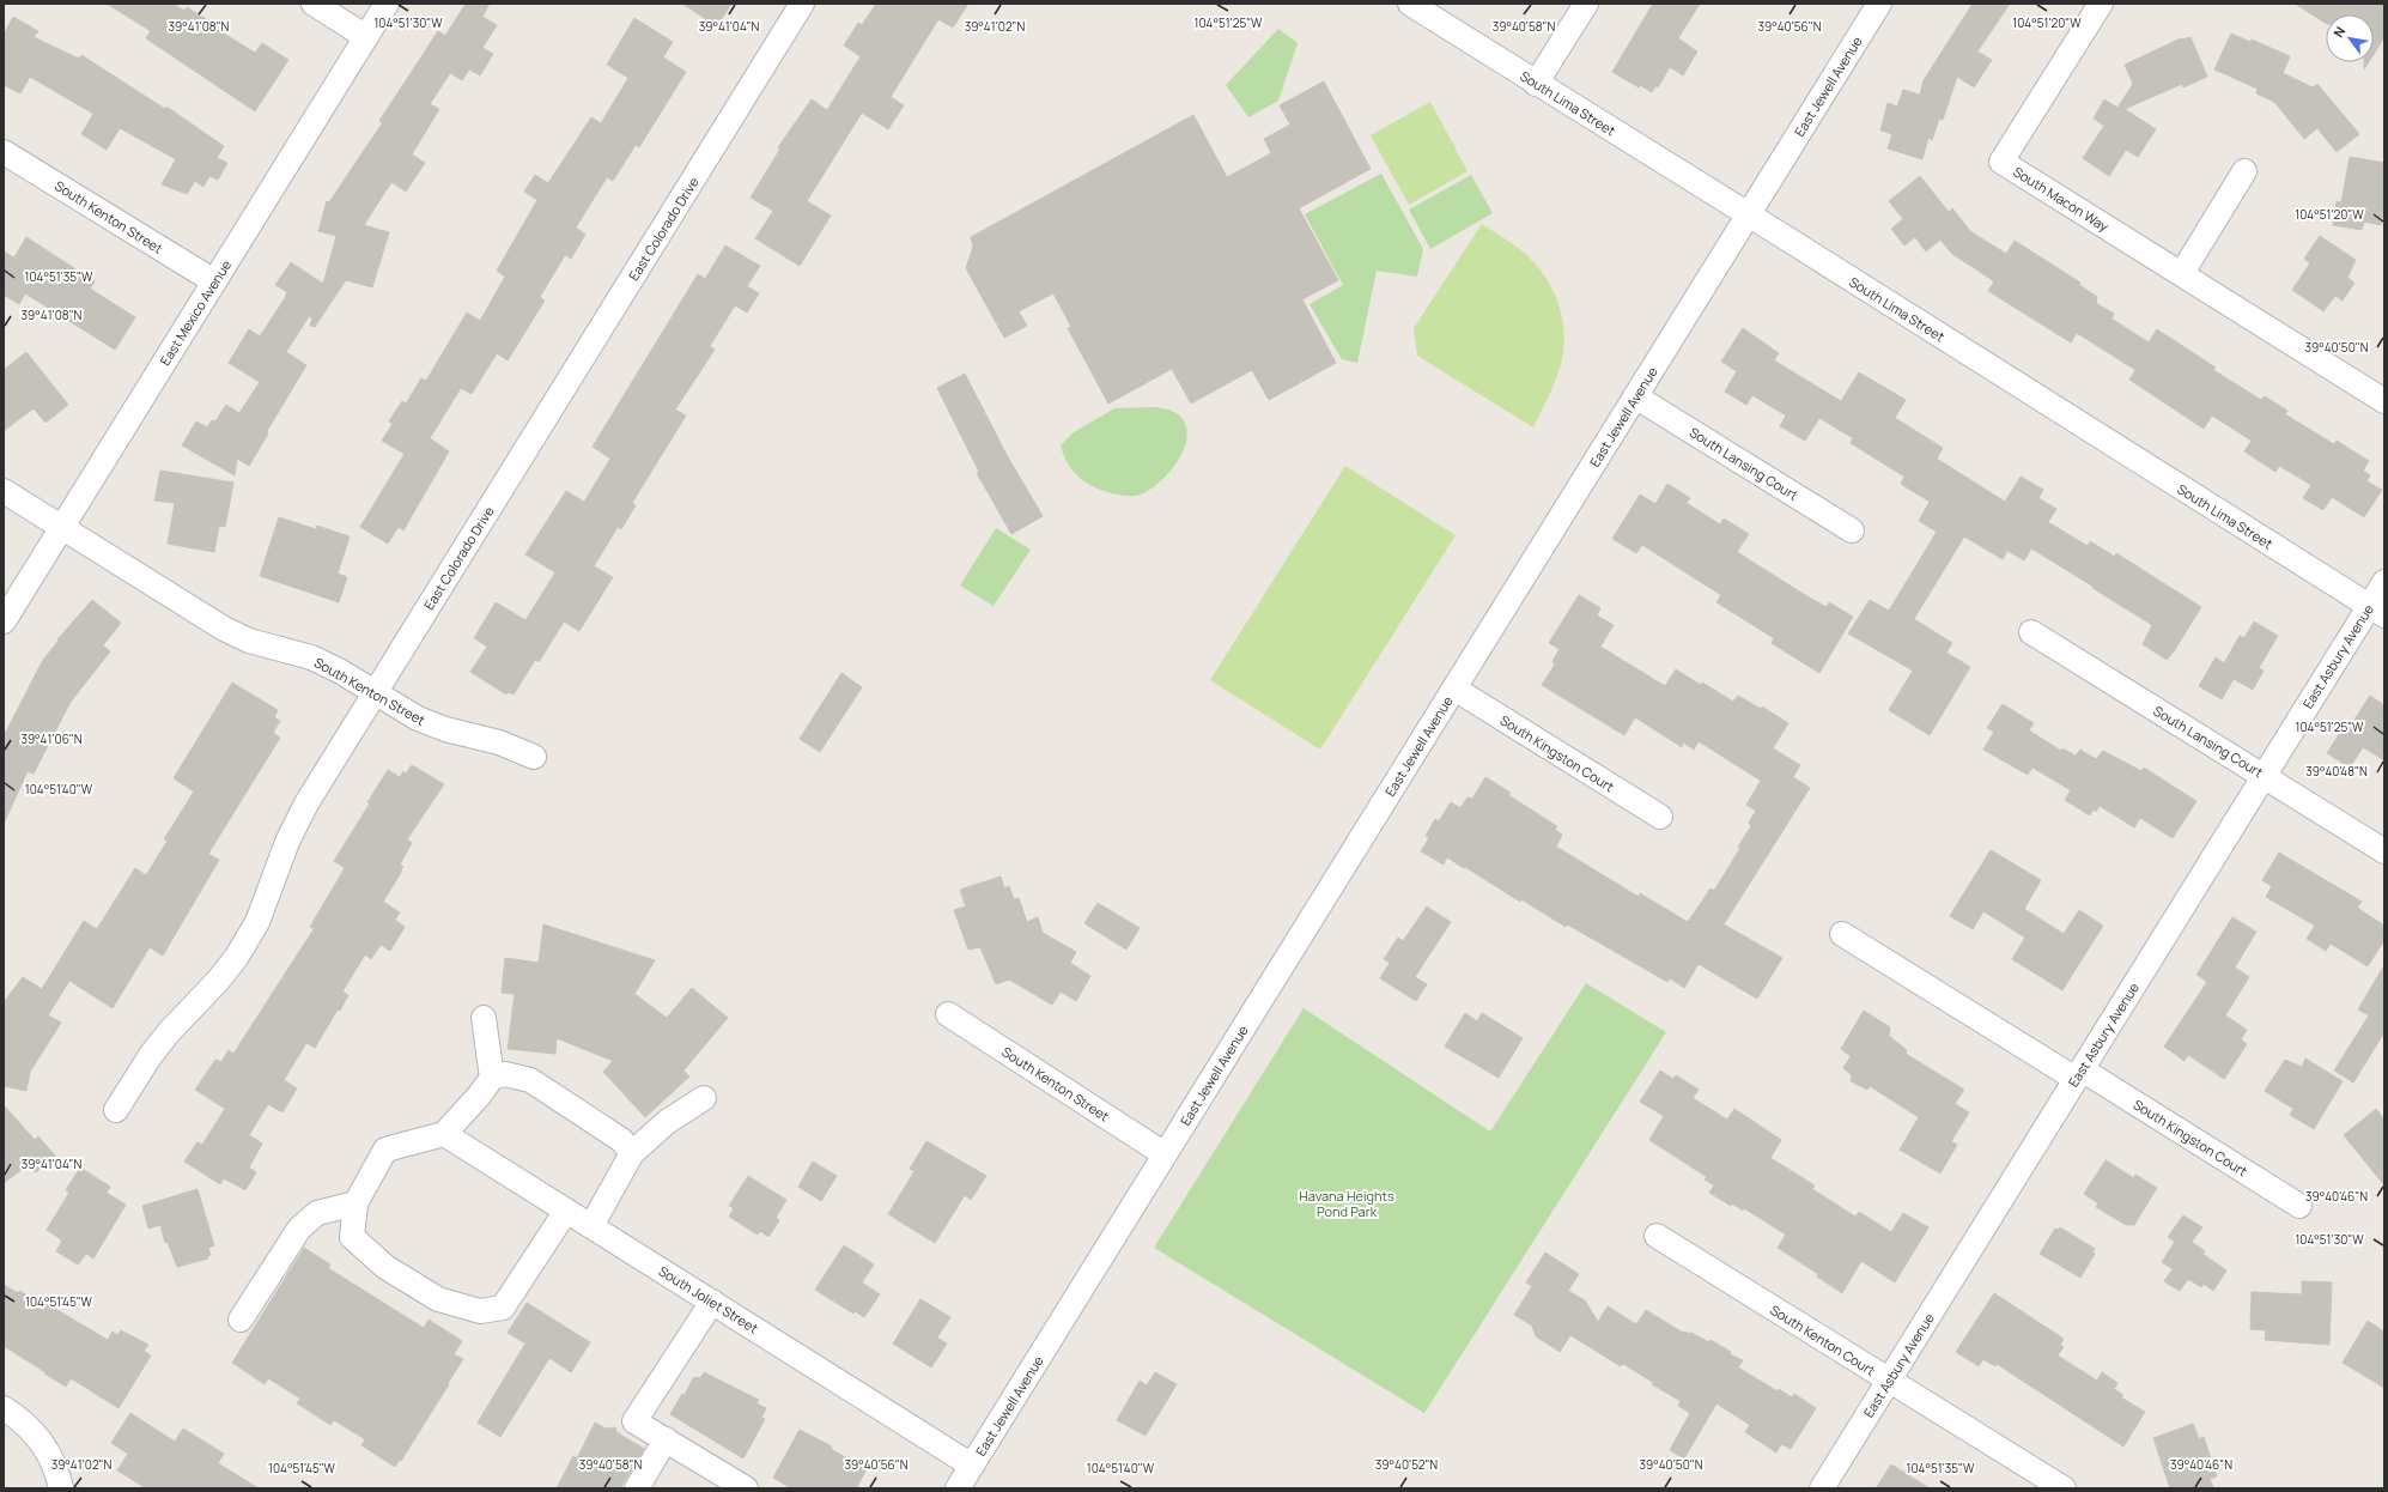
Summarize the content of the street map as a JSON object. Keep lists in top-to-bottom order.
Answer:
{
  "streets": {
    "street": [
      "East Jewell Avenue",
      "South Lima Street",
      "South Macon Way",
      "South Kenton Street",
      "East Colorado Drive",
      "East Mexico Avenue",
      "South Lansing Court",
      "East Asbury Avenue",
      "South Kingston Court",
      "South Joliet Street",
      "South Kenton Court"
    ]
  },
  "crossings": [
    ["East Jewell Avenue", "South Lima Street"],
    ["East Jewell Avenue", "South Kenton Street"],
    ["East Jewell Avenue", "South Lansing Court"],
    ["East Jewell Avenue", "South Kingston Court"],
    ["East Jewell Avenue", "South Joliet Street"],
    ["South Lima Street", "East Asbury Avenue"],
    ["South Kenton Street", "East Colorado Drive"],
    ["South Kenton Street", "East Mexico Avenue"],
    ["South Lansing Court", "East Asbury Avenue"],
    ["East Asbury Avenue", "South Kingston Court"],
    ["East Asbury Avenue", "South Kenton Court"]
  ],
  "parks": ["Havana Heights Pond Park"],
  "north": "top left",
  "coordinates": [
    "104°51'30\"W",
    "104°51'25\"W",
    "104°51'20\"W",
    "39°41'08\"N",
    "39°41'04\"N",
    "39°41'02\"N",
    "39°40'58\"N",
    "39°40'56\"N",
    "104°51'35\"W",
    "39°40'50\"N",
    "39°41'06\"N",
    "39°40'48\"N",
    "104°51'40\"W",
    "39°40'46\"N",
    "104°51'45\"W",
    "39°40'52\"N"
  ]
}
